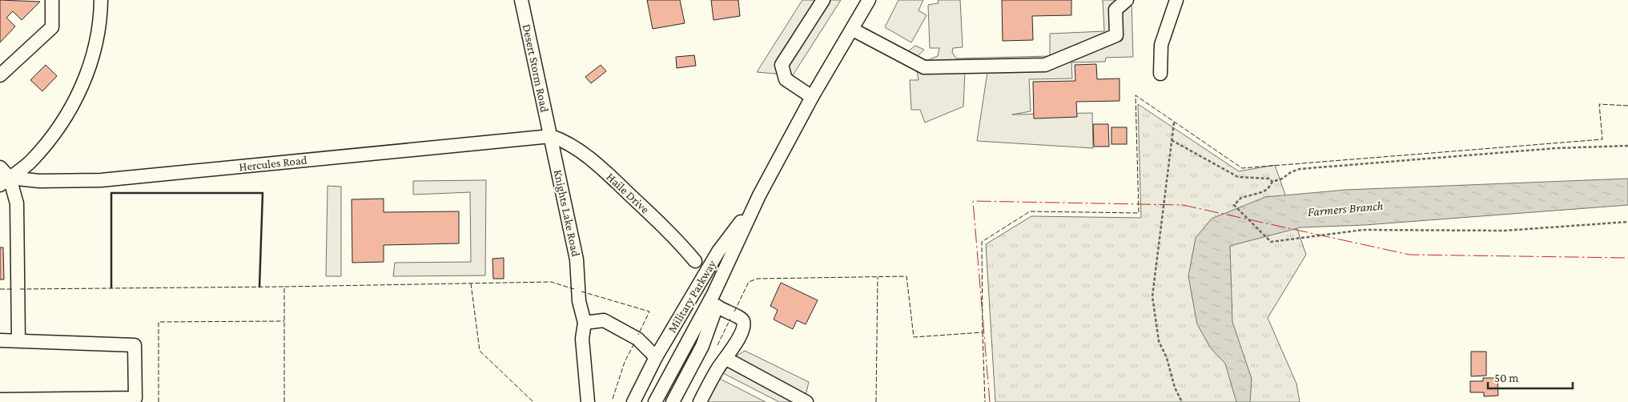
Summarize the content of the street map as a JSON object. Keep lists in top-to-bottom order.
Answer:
{
  "streets": {
    "street": [
      "Desert Storm Road",
      "Hercules Road",
      "Haile Drive",
      "Knights Lake Road",
      "Military Parkway"
    ]
  },
  "crossings": [
    ["Desert Storm Road", "Hercules Road"],
    ["Desert Storm Road", "Haile Drive"],
    ["Desert Storm Road", "Knights Lake Road"],
    ["Hercules Road", "Haile Drive"],
    ["Hercules Road", "Knights Lake Road"],
    ["Haile Drive", "Knights Lake Road"]
  ],
  "water": ["Farmers Branch"],
  "scale_bar": "50 m"
}
